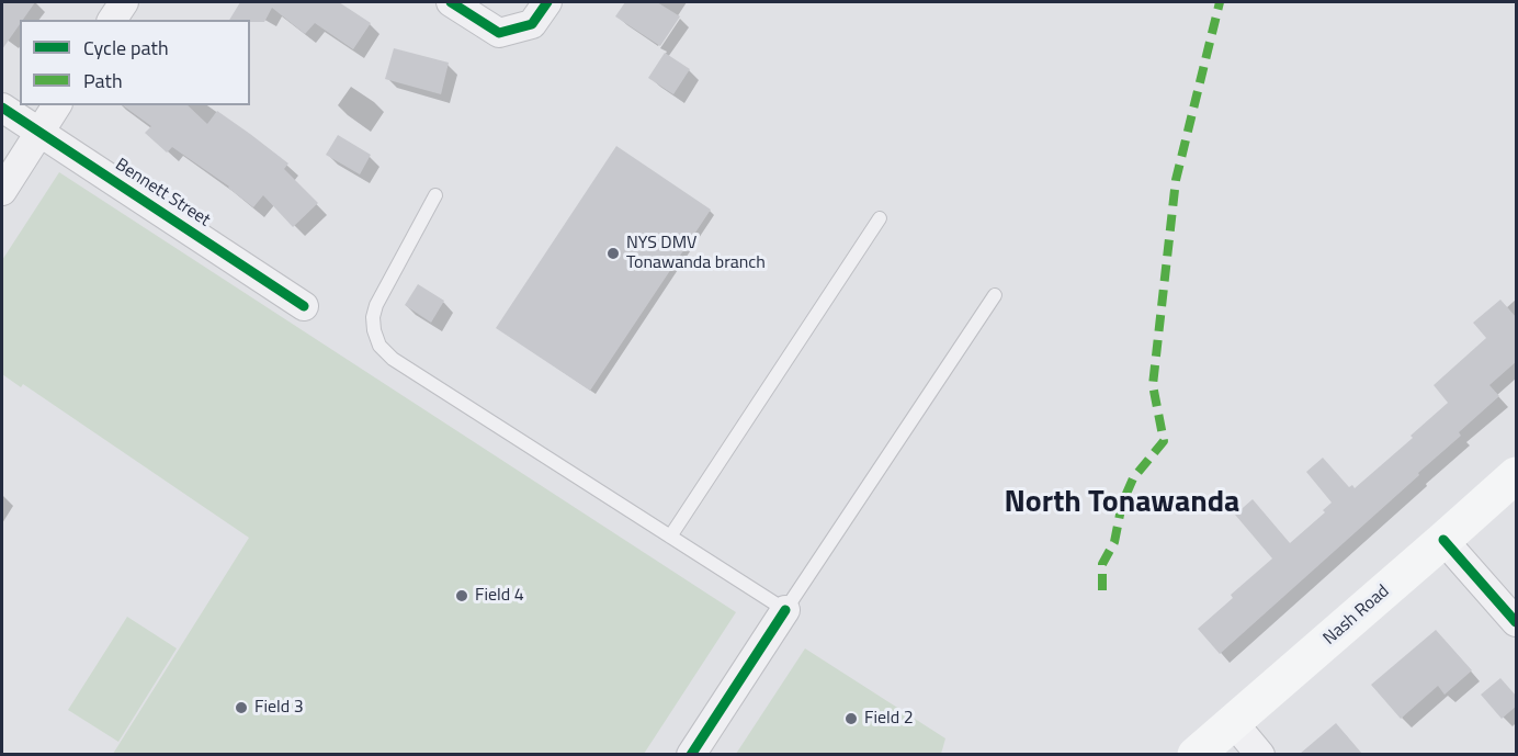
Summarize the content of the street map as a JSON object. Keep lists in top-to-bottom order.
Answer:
{
  "streets": {
    "main road": ["Nash Road"],
    "street": ["Bennett Street"]
  },
  "districts": ["North Tonawanda"],
  "places": [
    "NYS DMV Tonawanda branch",
    "Field 4",
    "Field 3",
    "Field 2"
  ],
  "legend": ["Cycle path", "Path"]
}
